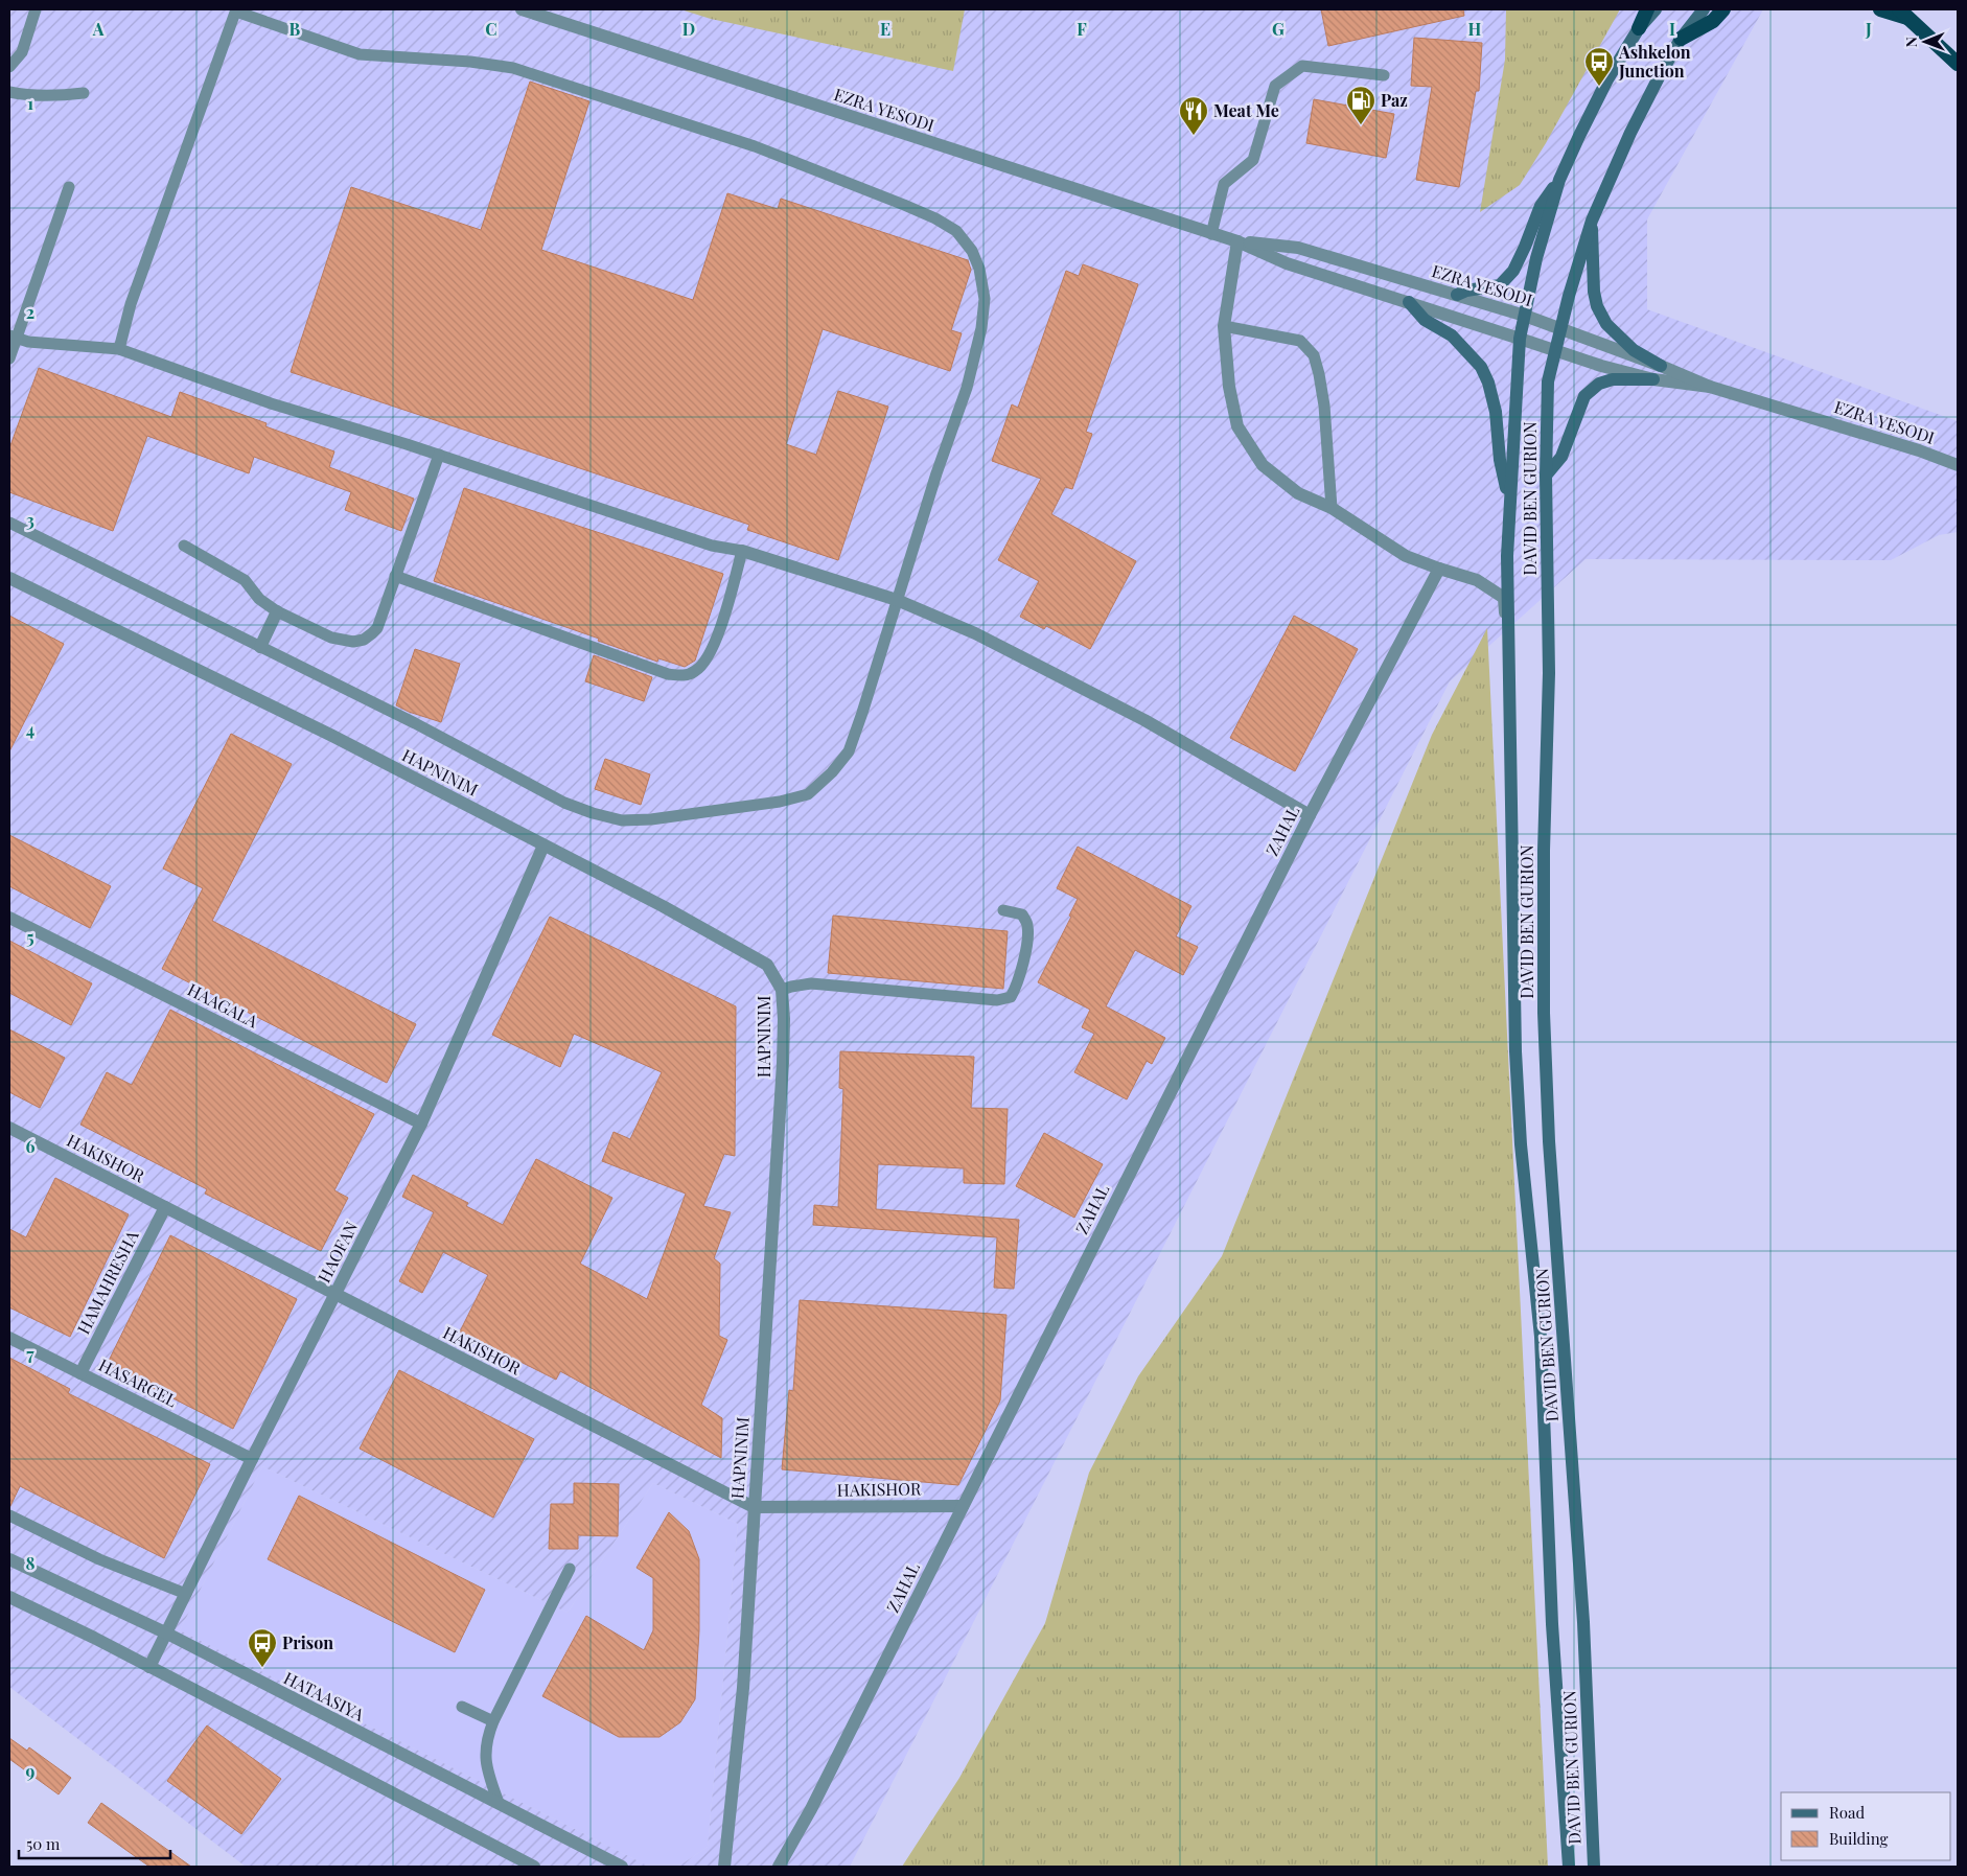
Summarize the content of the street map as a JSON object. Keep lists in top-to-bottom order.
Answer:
{
  "streets": {
    "main road": ["DAVID BEN GURION"],
    "street": [
      "EZRA YESODI",
      "HAPNINIM",
      "ZAHAL",
      "HAAGALA",
      "HAKISHOR",
      "HAOFAN",
      "HAMAHRESHA",
      "HASARGEL",
      "HATAASIYA"
    ]
  },
  "crossings": [
    ["EZRA YESODI", "DAVID BEN GURION"],
    ["HAPNINIM", "HAKISHOR"],
    ["HAPNINIM", "HAOFAN"],
    ["ZAHAL", "HAKISHOR"],
    ["HAAGALA", "HAOFAN"],
    ["HAKISHOR", "HAOFAN"],
    ["HAKISHOR", "HAMAHRESHA"],
    ["HAOFAN", "HASARGEL"],
    ["HAOFAN", "HATAASIYA"],
    ["HAMAHRESHA", "HASARGEL"]
  ],
  "places": {
    "bus stop": ["Ashkelon Junction", "Prison"],
    "fuel station": ["Paz"],
    "restaurant": ["Meat Me"]
  },
  "legend": ["Road", "Building"],
  "scale_bar": "50 m",
  "north": "left",
  "grid": {
    "columns": [
      "A",
      "B",
      "C",
      "D",
      "E",
      "F",
      "G",
      "H",
      "I",
      "J"
    ],
    "rows": [
      "1",
      "2",
      "3",
      "4",
      "5",
      "6",
      "7",
      "8",
      "9"
    ]
  }
}
